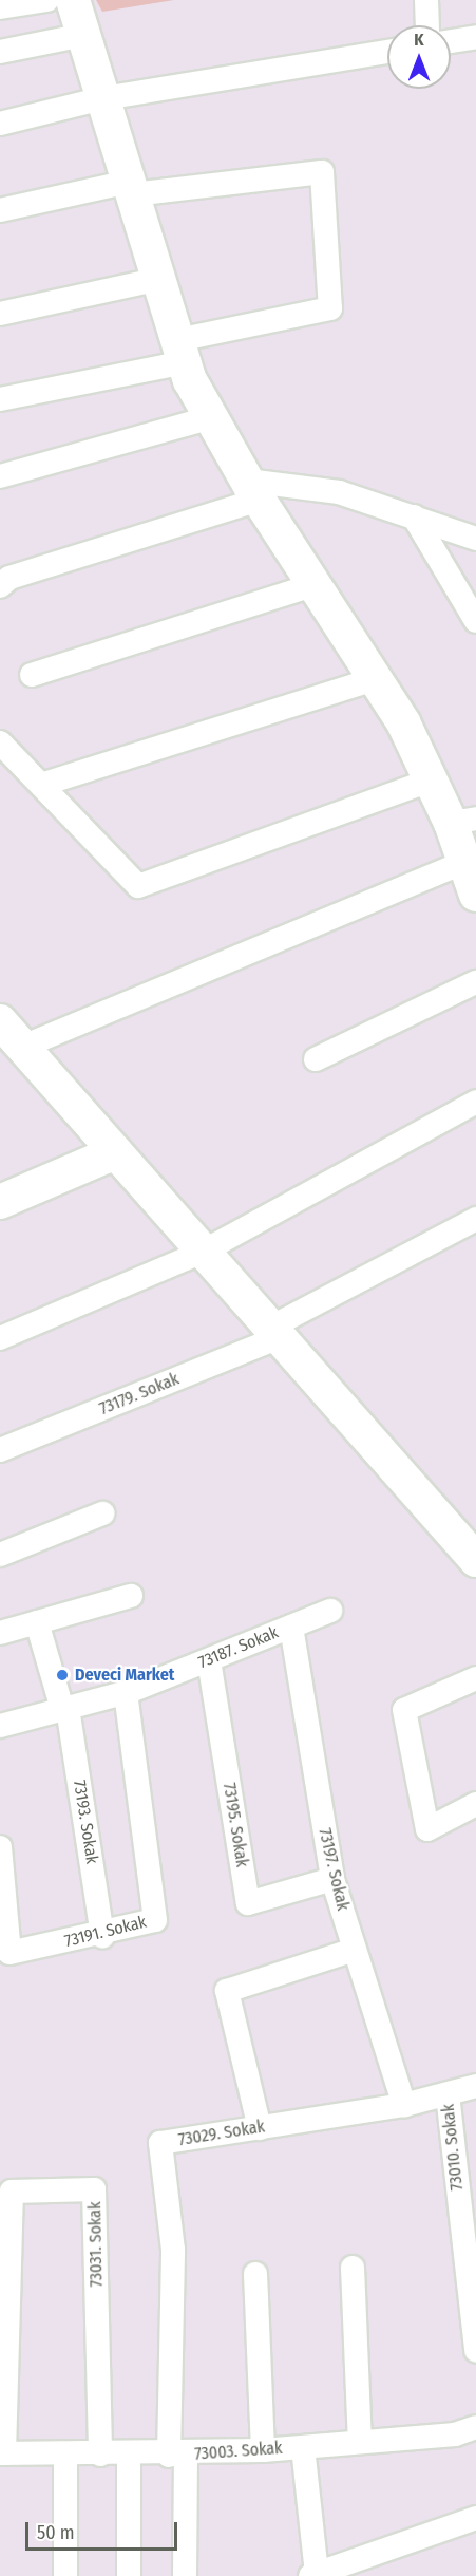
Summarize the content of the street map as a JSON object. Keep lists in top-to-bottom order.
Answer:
{
  "streets": {
    "street": [
      "73179. Sokak",
      "73187. Sokak",
      "73193. Sokak",
      "73195. Sokak",
      "73197. Sokak",
      "73191. Sokak",
      "73029. Sokak",
      "73010. Sokak",
      "73031. Sokak",
      "73003. Sokak"
    ]
  },
  "crossings": [
    ["73187. Sokak", "73193. Sokak"],
    ["73187. Sokak", "73195. Sokak"],
    ["73187. Sokak", "73197. Sokak"],
    ["73187. Sokak", "73191. Sokak"],
    ["73193. Sokak", "73191. Sokak"],
    ["73195. Sokak", "73197. Sokak"],
    ["73197. Sokak", "73029. Sokak"],
    ["73029. Sokak", "73010. Sokak"],
    ["73029. Sokak", "73003. Sokak"],
    ["73031. Sokak", "73003. Sokak"]
  ],
  "places": ["Deveci Market"],
  "scale_bar": "50 m",
  "north": "top"
}
